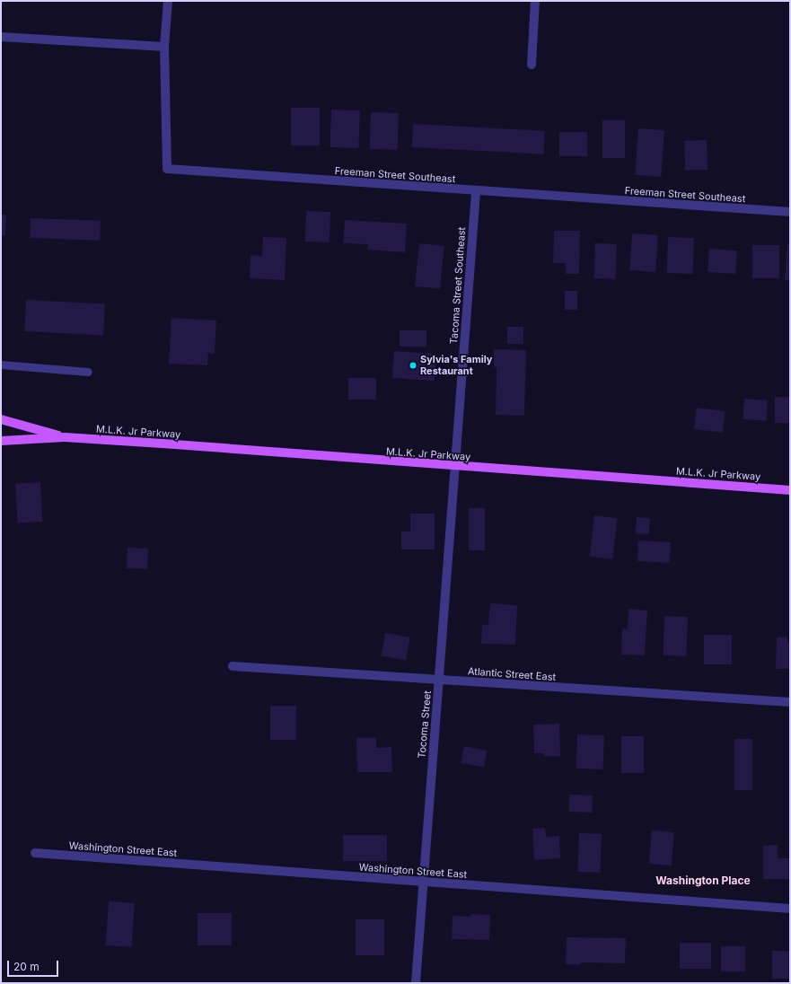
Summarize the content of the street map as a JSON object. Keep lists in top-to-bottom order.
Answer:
{
  "streets": {
    "main road": ["M.L.K. Jr Parkway"],
    "street": [
      "Freeman Street Southeast",
      "Tacoma Street Southeast",
      "Atlantic Street East",
      "Tocoma Street",
      "Washington Street East"
    ]
  },
  "crossings": [
    ["Freeman Street Southeast", "Tacoma Street Southeast"],
    ["Tacoma Street Southeast", "M.L.K. Jr Parkway"],
    ["Tacoma Street Southeast", "Tocoma Street"],
    ["M.L.K. Jr Parkway", "Tocoma Street"],
    ["Atlantic Street East", "Tocoma Street"],
    ["Tocoma Street", "Washington Street East"]
  ],
  "districts": ["Washington Place"],
  "places": ["Sylvia's Family Restaurant"],
  "scale_bar": "20 m"
}
